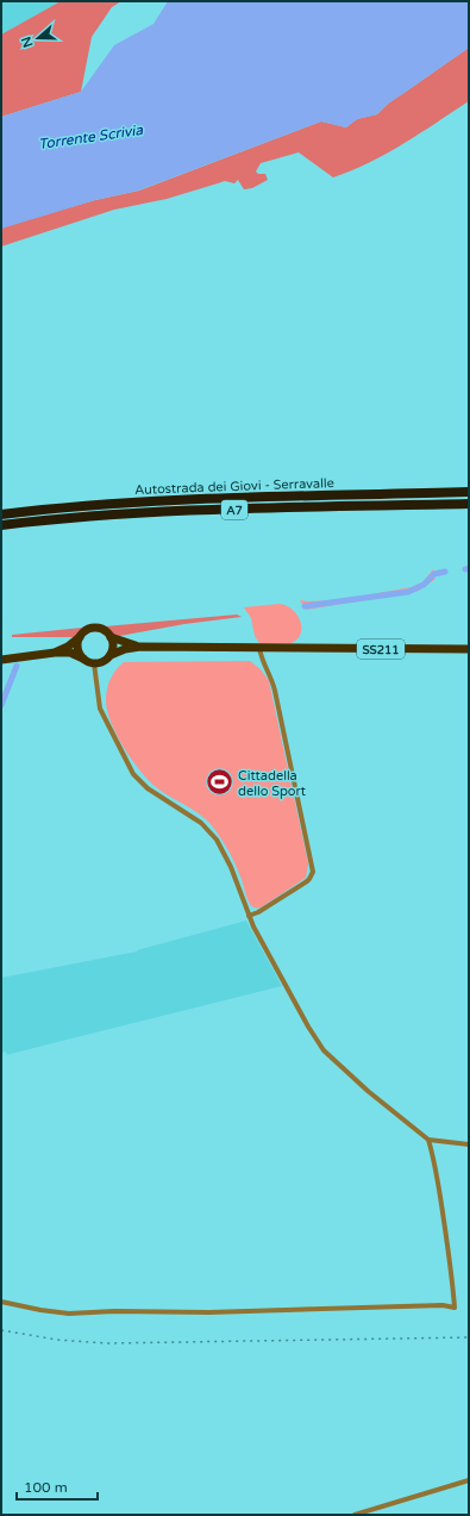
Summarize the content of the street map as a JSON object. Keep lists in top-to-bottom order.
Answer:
{
  "streets": {
    "highway": ["Autostrada dei Giovi - Serravalle", "A7"],
    "main road": ["SS211"]
  },
  "water": ["Torrente Scrivia"],
  "places": {
    "sports": ["Cittadella dello Sport"]
  },
  "scale_bar": "100 m",
  "north": "left"
}
